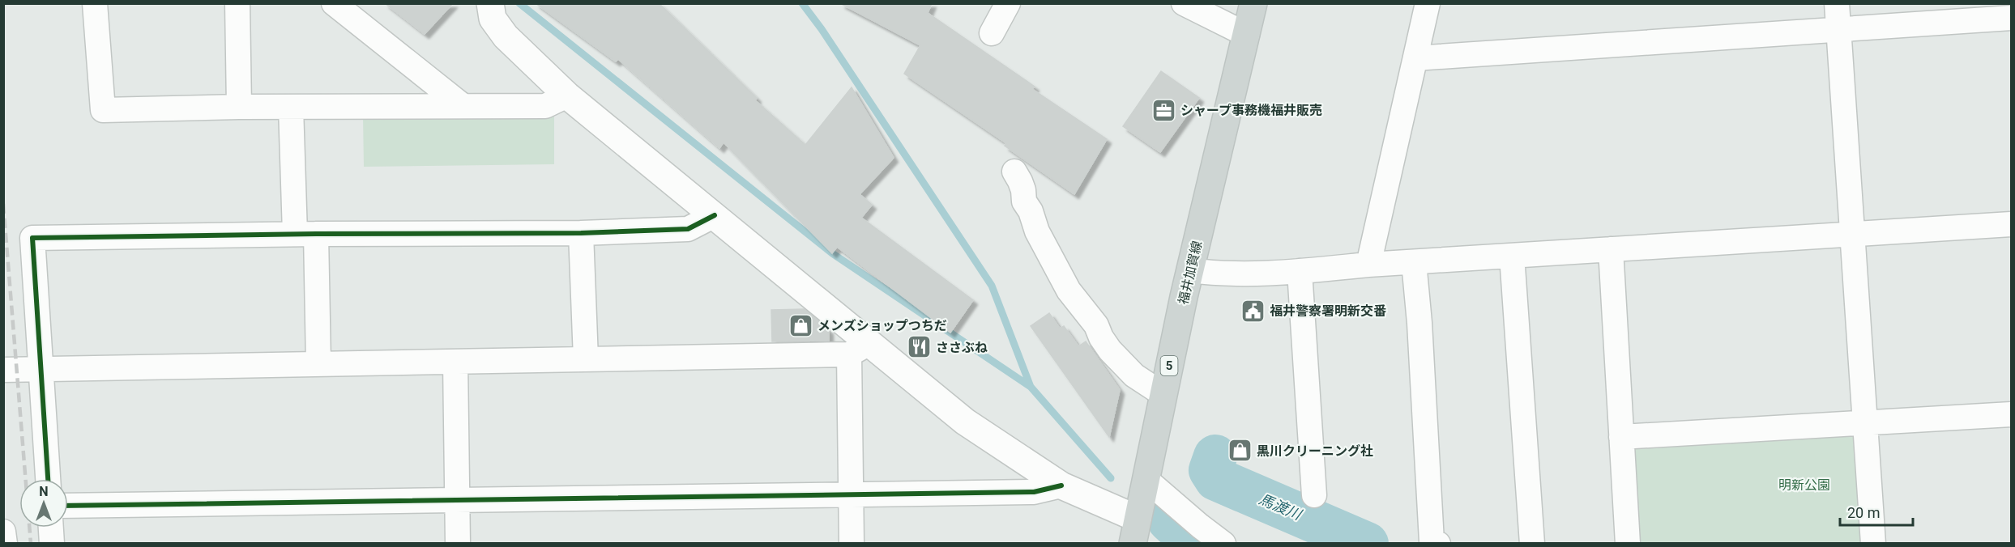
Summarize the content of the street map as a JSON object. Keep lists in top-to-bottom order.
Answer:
{
  "streets": {
    "main road": ["福井加賀線", "5"]
  },
  "water": ["馬渡川"],
  "parks": ["明新公園"],
  "places": {
    "office": ["シャープ事務機福井販売"],
    "public building": ["福井警察署明新交番"],
    "shop": ["メンズショップつちだ", "黒川クリーニング社"],
    "restaurant": ["ささぶね"]
  },
  "scale_bar": "20 m",
  "north": "top"
}
